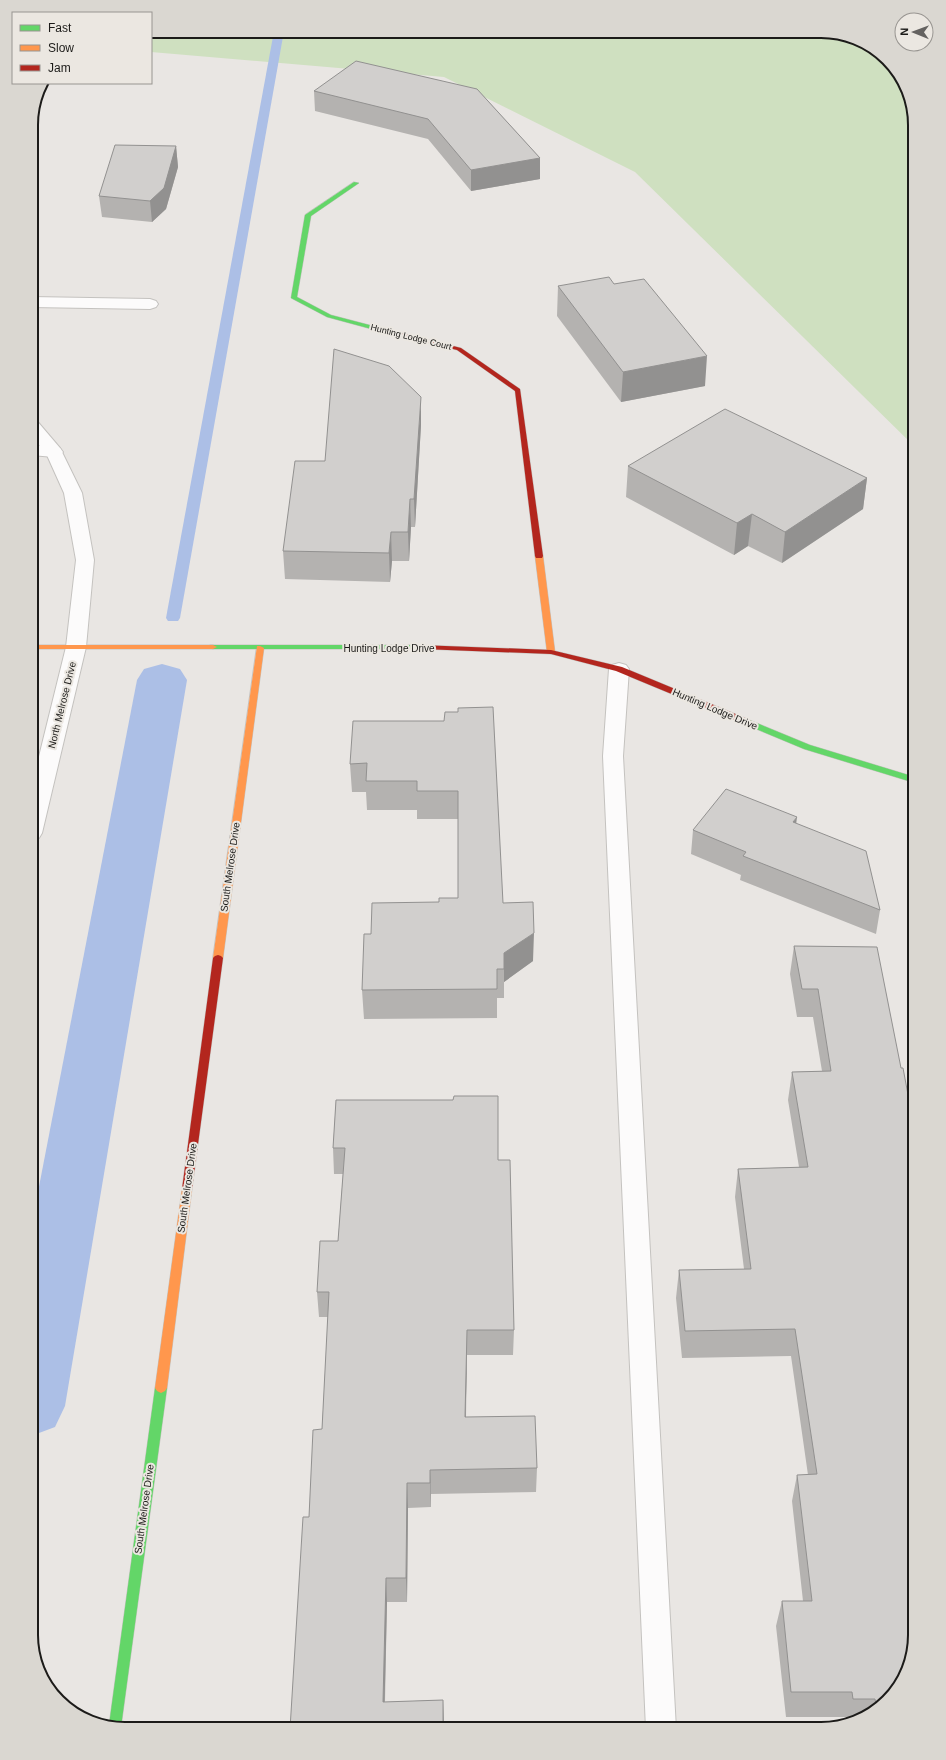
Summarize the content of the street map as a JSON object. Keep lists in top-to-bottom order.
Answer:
{
  "streets": {
    "street": [
      "Hunting Lodge Court",
      "Hunting Lodge Drive",
      "North Melrose Drive",
      "South Melrose Drive"
    ]
  },
  "crossings": [
    ["Hunting Lodge Court", "Hunting Lodge Drive"],
    ["Hunting Lodge Drive", "North Melrose Drive"],
    ["Hunting Lodge Drive", "South Melrose Drive"]
  ],
  "legend": ["Fast", "Slow", "Jam"],
  "north": "left"
}
